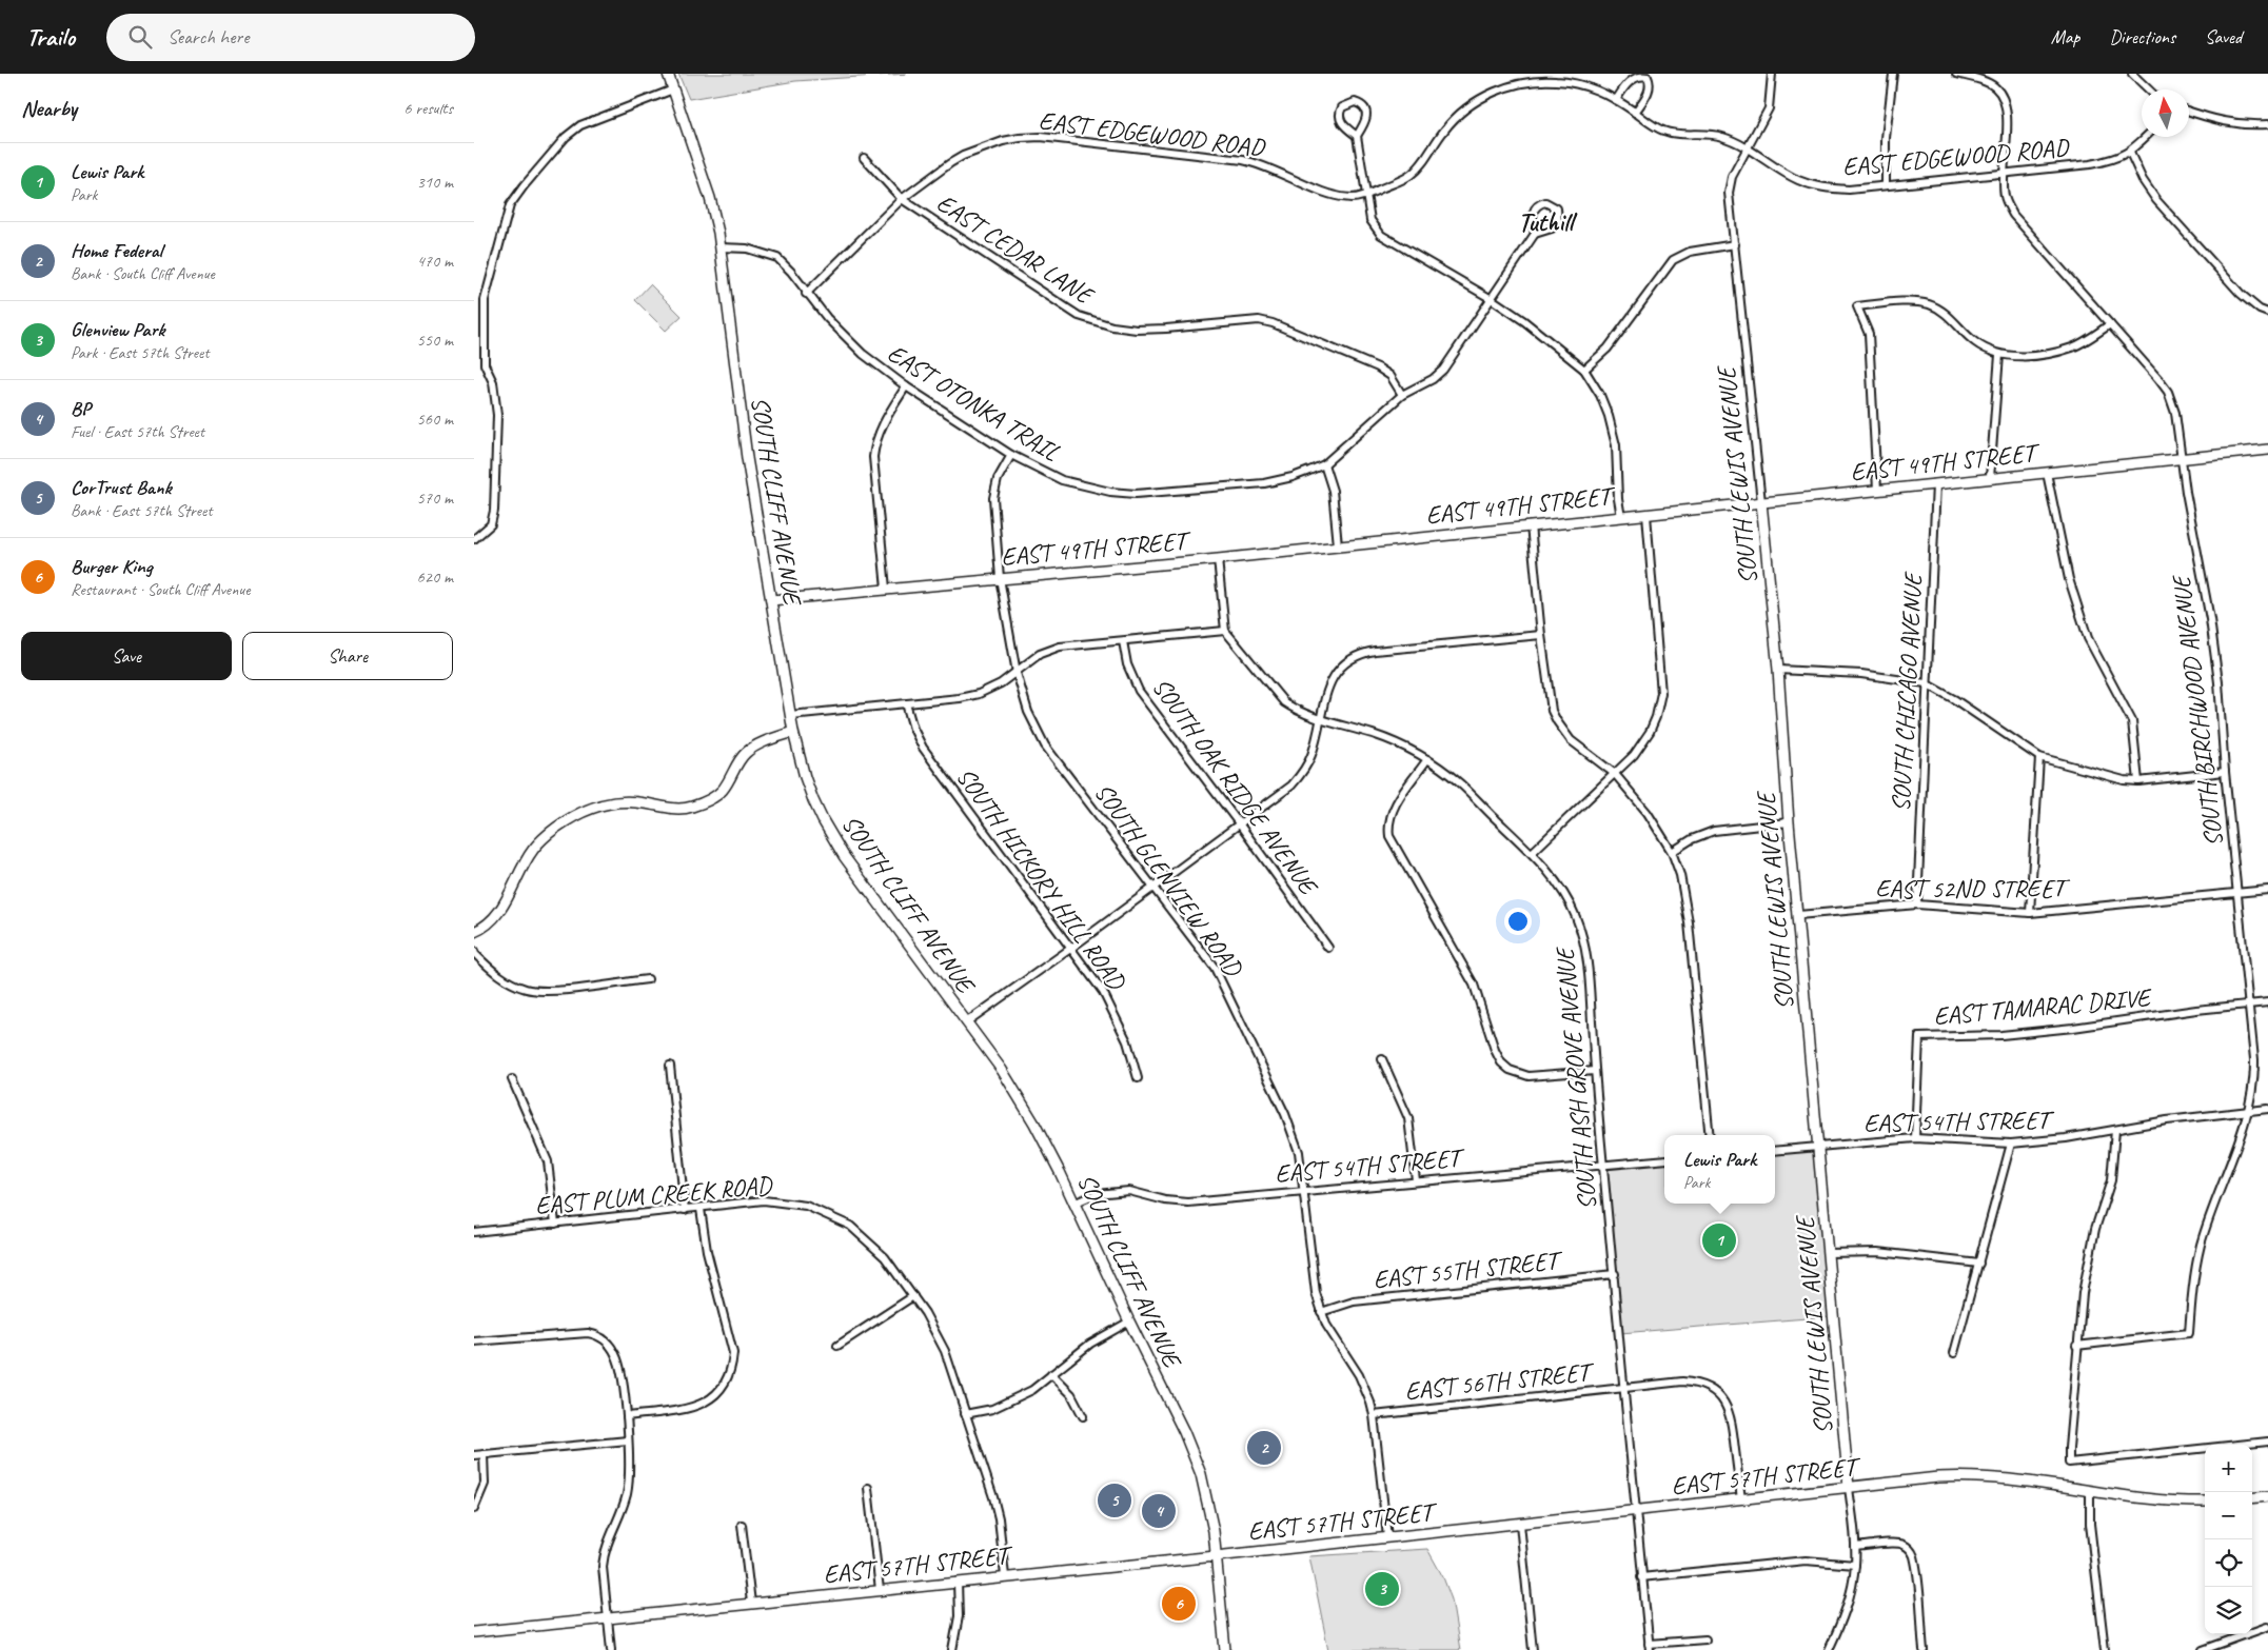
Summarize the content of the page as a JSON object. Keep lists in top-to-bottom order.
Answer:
{
  "streets": {
    "main road": [
      "EAST 49TH STREET",
      "SOUTH LEWIS AVENUE",
      "SOUTH CLIFF AVENUE",
      "EAST 57TH STREET"
    ],
    "street": [
      "EAST EDGEWOOD ROAD",
      "EAST CEDAR LANE",
      "EAST OTONKA TRAIL",
      "SOUTH CHICAGO AVENUE",
      "SOUTH BIRCHWOOD AVENUE",
      "SOUTH OAK RIDGE AVENUE",
      "SOUTH HICKORY HILL ROAD",
      "SOUTH GLENVIEW ROAD",
      "EAST 52ND STREET",
      "EAST TAMARAC DRIVE",
      "SOUTH ASH GROVE AVENUE",
      "EAST 54TH STREET",
      "EAST PLUM CREEK ROAD",
      "EAST 55TH STREET",
      "EAST 56TH STREET"
    ]
  },
  "crossings": [
    ["EAST EDGEWOOD ROAD", "EAST CEDAR LANE"],
    ["EAST EDGEWOOD ROAD", "EAST OTONKA TRAIL"],
    ["EAST EDGEWOOD ROAD", "SOUTH LEWIS AVENUE"],
    ["EAST EDGEWOOD ROAD", "SOUTH BIRCHWOOD AVENUE"],
    ["EAST CEDAR LANE", "EAST OTONKA TRAIL"],
    ["EAST OTONKA TRAIL", "SOUTH CLIFF AVENUE"],
    ["EAST OTONKA TRAIL", "SOUTH GLENVIEW ROAD"],
    ["EAST 49TH STREET", "SOUTH LEWIS AVENUE"],
    ["EAST 49TH STREET", "SOUTH CLIFF AVENUE"],
    ["EAST 49TH STREET", "SOUTH CHICAGO AVENUE"],
    ["EAST 49TH STREET", "SOUTH BIRCHWOOD AVENUE"],
    ["EAST 49TH STREET", "SOUTH GLENVIEW ROAD"],
    ["SOUTH LEWIS AVENUE", "EAST 52ND STREET"],
    ["SOUTH LEWIS AVENUE", "EAST 54TH STREET"],
    ["SOUTH LEWIS AVENUE", "EAST 57TH STREET"],
    ["SOUTH CLIFF AVENUE", "EAST 54TH STREET"],
    ["SOUTH CLIFF AVENUE", "EAST 57TH STREET"],
    ["SOUTH CHICAGO AVENUE", "EAST 52ND STREET"],
    ["SOUTH BIRCHWOOD AVENUE", "EAST 52ND STREET"],
    ["SOUTH BIRCHWOOD AVENUE", "EAST TAMARAC DRIVE"],
    ["SOUTH BIRCHWOOD AVENUE", "EAST 54TH STREET"],
    ["SOUTH GLENVIEW ROAD", "EAST 54TH STREET"],
    ["SOUTH GLENVIEW ROAD", "EAST 55TH STREET"],
    ["SOUTH GLENVIEW ROAD", "EAST 56TH STREET"],
    ["SOUTH GLENVIEW ROAD", "EAST 57TH STREET"],
    ["EAST TAMARAC DRIVE", "EAST 54TH STREET"],
    ["SOUTH ASH GROVE AVENUE", "EAST 54TH STREET"],
    ["SOUTH ASH GROVE AVENUE", "EAST 55TH STREET"],
    ["SOUTH ASH GROVE AVENUE", "EAST 56TH STREET"],
    ["SOUTH ASH GROVE AVENUE", "EAST 57TH STREET"],
    ["EAST PLUM CREEK ROAD", "EAST 57TH STREET"],
    ["EAST 56TH STREET", "EAST 57TH STREET"]
  ],
  "districts": ["Tuthill"],
  "north": "top",
  "page": {
    "header": "Trailo",
    "search": "Search here",
    "nav": ["Map", "Directions", "Saved"],
    "heading": ["Nearby", "6 results"],
    "list": [
      {
        "mark": "1",
        "name": "Lewis Park",
        "note": "Park",
        "value": "310 m"
      },
      {
        "mark": "2",
        "name": "Home Federal",
        "note": "Bank · South Cliff Avenue",
        "value": "470 m"
      },
      {
        "mark": "3",
        "name": "Glenview Park",
        "note": "Park · East 57th Street",
        "value": "550 m"
      },
      {
        "mark": "4",
        "name": "BP",
        "note": "Fuel · East 57th Street",
        "value": "560 m"
      },
      {
        "mark": "5",
        "name": "CorTrust Bank",
        "note": "Bank · East 57th Street",
        "value": "570 m"
      },
      {
        "mark": "6",
        "name": "Burger King",
        "note": "Restaurant · South Cliff Avenue",
        "value": "620 m"
      }
    ],
    "buttons": ["Save", "Share"],
    "popup": ["Lewis Park", "Park"],
    "pins": [
      "1",
      "2",
      "5",
      "4",
      "3",
      "6"
    ],
    "map_buttons": ["+", "−"]
  }
}
